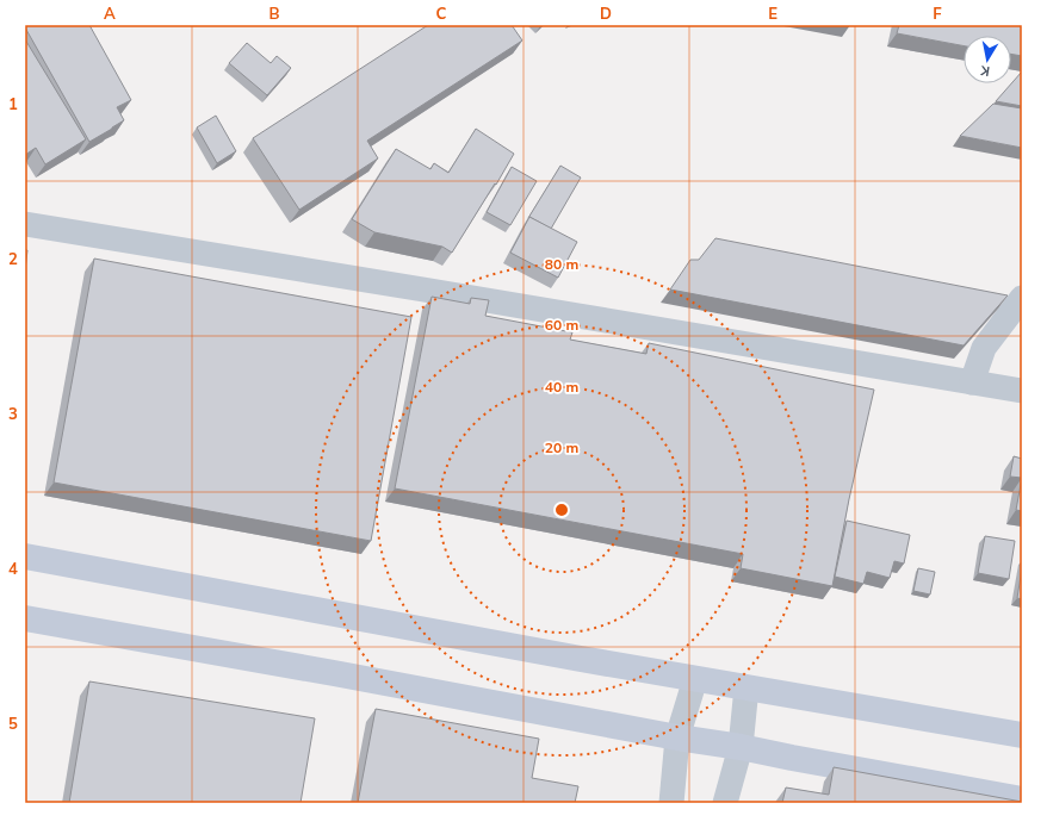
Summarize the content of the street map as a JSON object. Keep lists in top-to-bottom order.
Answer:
{
  "north": "bottom",
  "grid": {
    "columns": [
      "A",
      "B",
      "C",
      "D",
      "E",
      "F"
    ],
    "rows": [
      "1",
      "2",
      "3",
      "4",
      "5"
    ]
  },
  "rings": [
    "80 m",
    "60 m",
    "40 m",
    "20 m"
  ]
}
